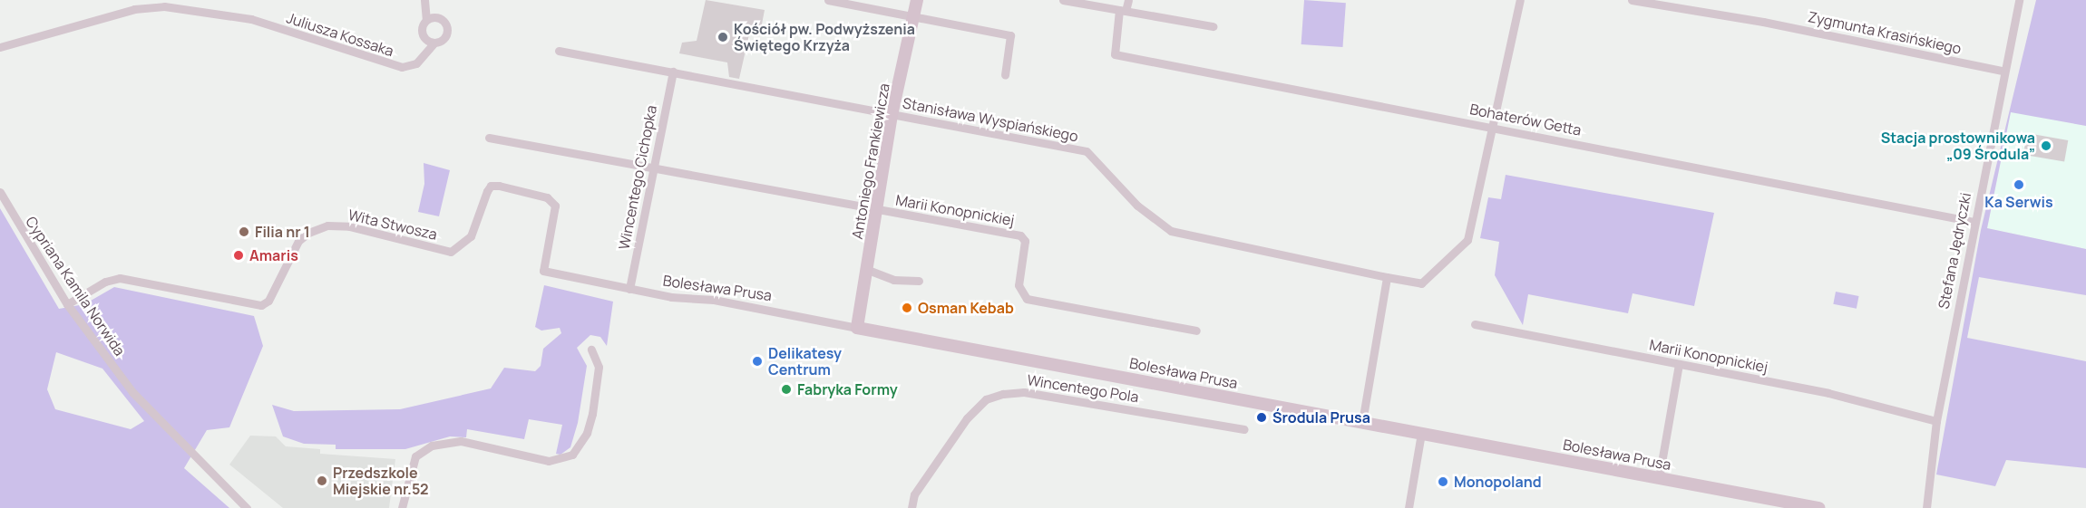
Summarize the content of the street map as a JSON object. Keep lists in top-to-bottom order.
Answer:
{
  "streets": {
    "street": [
      "Zygmunta Krasińskiego",
      "Juliusza Kossaka",
      "Stanisława Wyspiańskiego",
      "Bohaterów Getta",
      "Antoniego Frankiewicza",
      "Wincentego Cichopka",
      "Marii Konopnickiej",
      "Wita Stwosza",
      "Stefana Jędryczki",
      "Cypriana Kamila Norwida",
      "Bolesława Prusa",
      "Wincentego Pola"
    ]
  },
  "crossings": [
    ["Zygmunta Krasińskiego", "Stefana Jędryczki"],
    ["Stanisława Wyspiańskiego", "Bohaterów Getta"],
    ["Stanisława Wyspiańskiego", "Antoniego Frankiewicza"],
    ["Stanisława Wyspiańskiego", "Wincentego Cichopka"],
    ["Bohaterów Getta", "Stefana Jędryczki"],
    ["Antoniego Frankiewicza", "Marii Konopnickiej"],
    ["Antoniego Frankiewicza", "Bolesława Prusa"],
    ["Wincentego Cichopka", "Marii Konopnickiej"],
    ["Wincentego Cichopka", "Bolesława Prusa"],
    ["Marii Konopnickiej", "Stefana Jędryczki"],
    ["Wita Stwosza", "Cypriana Kamila Norwida"],
    ["Wita Stwosza", "Bolesława Prusa"]
  ],
  "places": [
    "Kościół pw. Podwyższenia Świętego Krzyża",
    "Stacja prostownikowa „09 Środula”",
    "Ka Serwis",
    "Filia nr 1",
    "Amaris",
    "Osman Kebab",
    "Delikatesy Centrum",
    "Fabryka Formy",
    "Środula Prusa",
    "Przedszkole Miejskie nr.52",
    "Monopoland"
  ]
}
